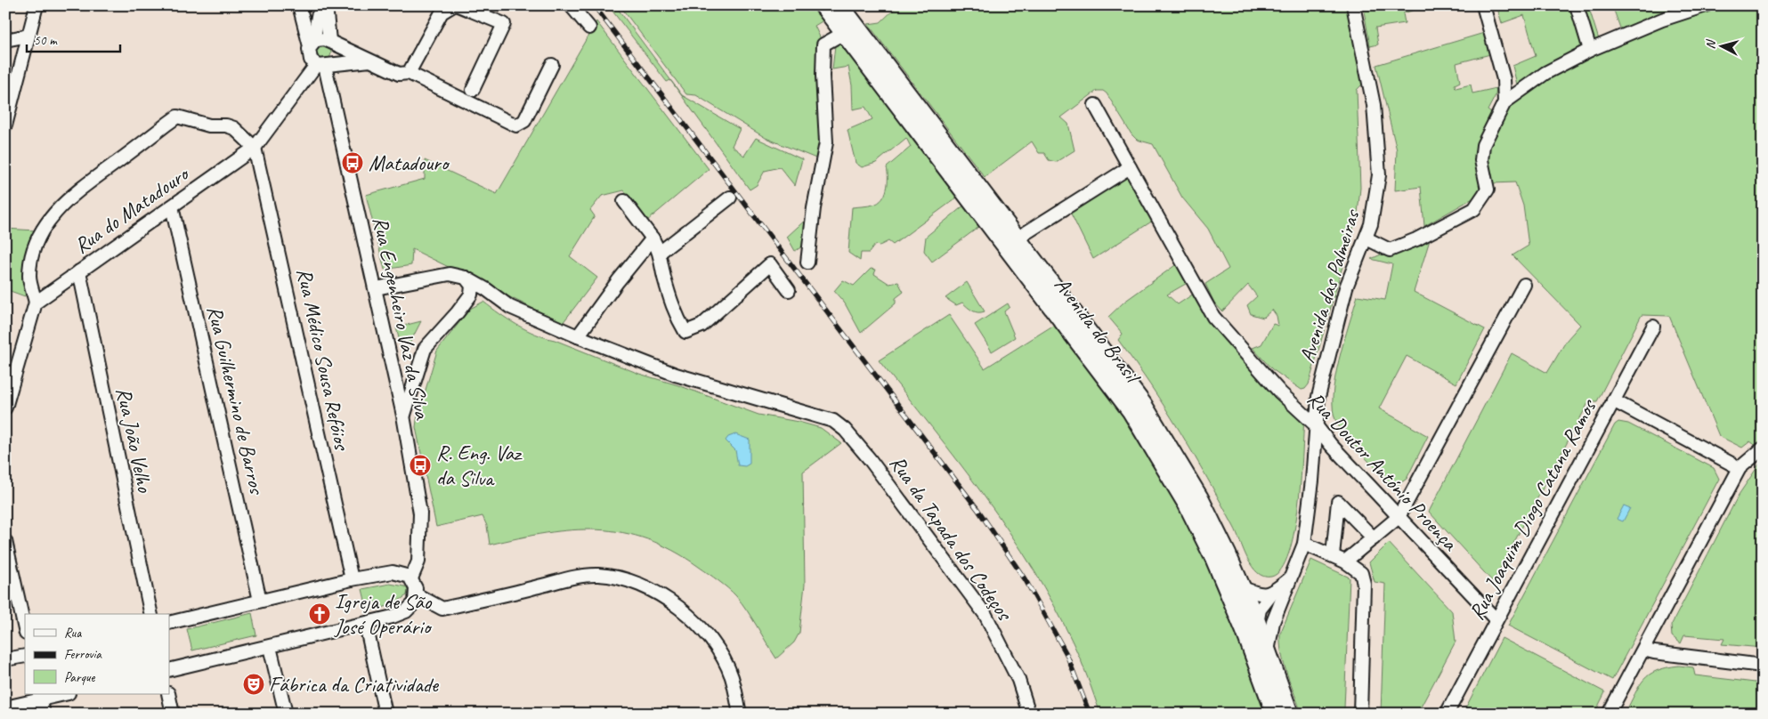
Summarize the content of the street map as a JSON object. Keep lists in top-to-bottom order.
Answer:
{
  "streets": {
    "main road": ["Avenida do Brasil"],
    "street": [
      "Rua do Matadouro",
      "Avenida das Palmeiras",
      "Rua Engenheiro Vaz da Silva",
      "Rua Médico Sousa Refóios",
      "Rua Guilhermino de Barros",
      "Rua João Velho",
      "Rua Doutor António Proença",
      "Rua Joaquim Diogo Catana Ramos",
      "Rua da Tapada dos Codeços"
    ]
  },
  "crossings": [
    ["Rua do Matadouro", "Rua Engenheiro Vaz da Silva"],
    ["Rua do Matadouro", "Rua Médico Sousa Refóios"],
    ["Rua do Matadouro", "Rua Guilhermino de Barros"],
    ["Rua do Matadouro", "Rua João Velho"],
    ["Avenida das Palmeiras", "Avenida do Brasil"],
    ["Avenida das Palmeiras", "Rua Doutor António Proença"],
    ["Rua Doutor António Proença", "Rua Joaquim Diogo Catana Ramos"]
  ],
  "places": {
    "bus stop": ["Matadouro", "R. Eng. Vaz da Silva"],
    "church": ["Igreja de São José Operário"],
    "theatre": ["Fábrica da Criatividade"]
  },
  "legend": ["Rua", "Ferrovia", "Parque"],
  "scale_bar": "50 m",
  "north": "left"
}
